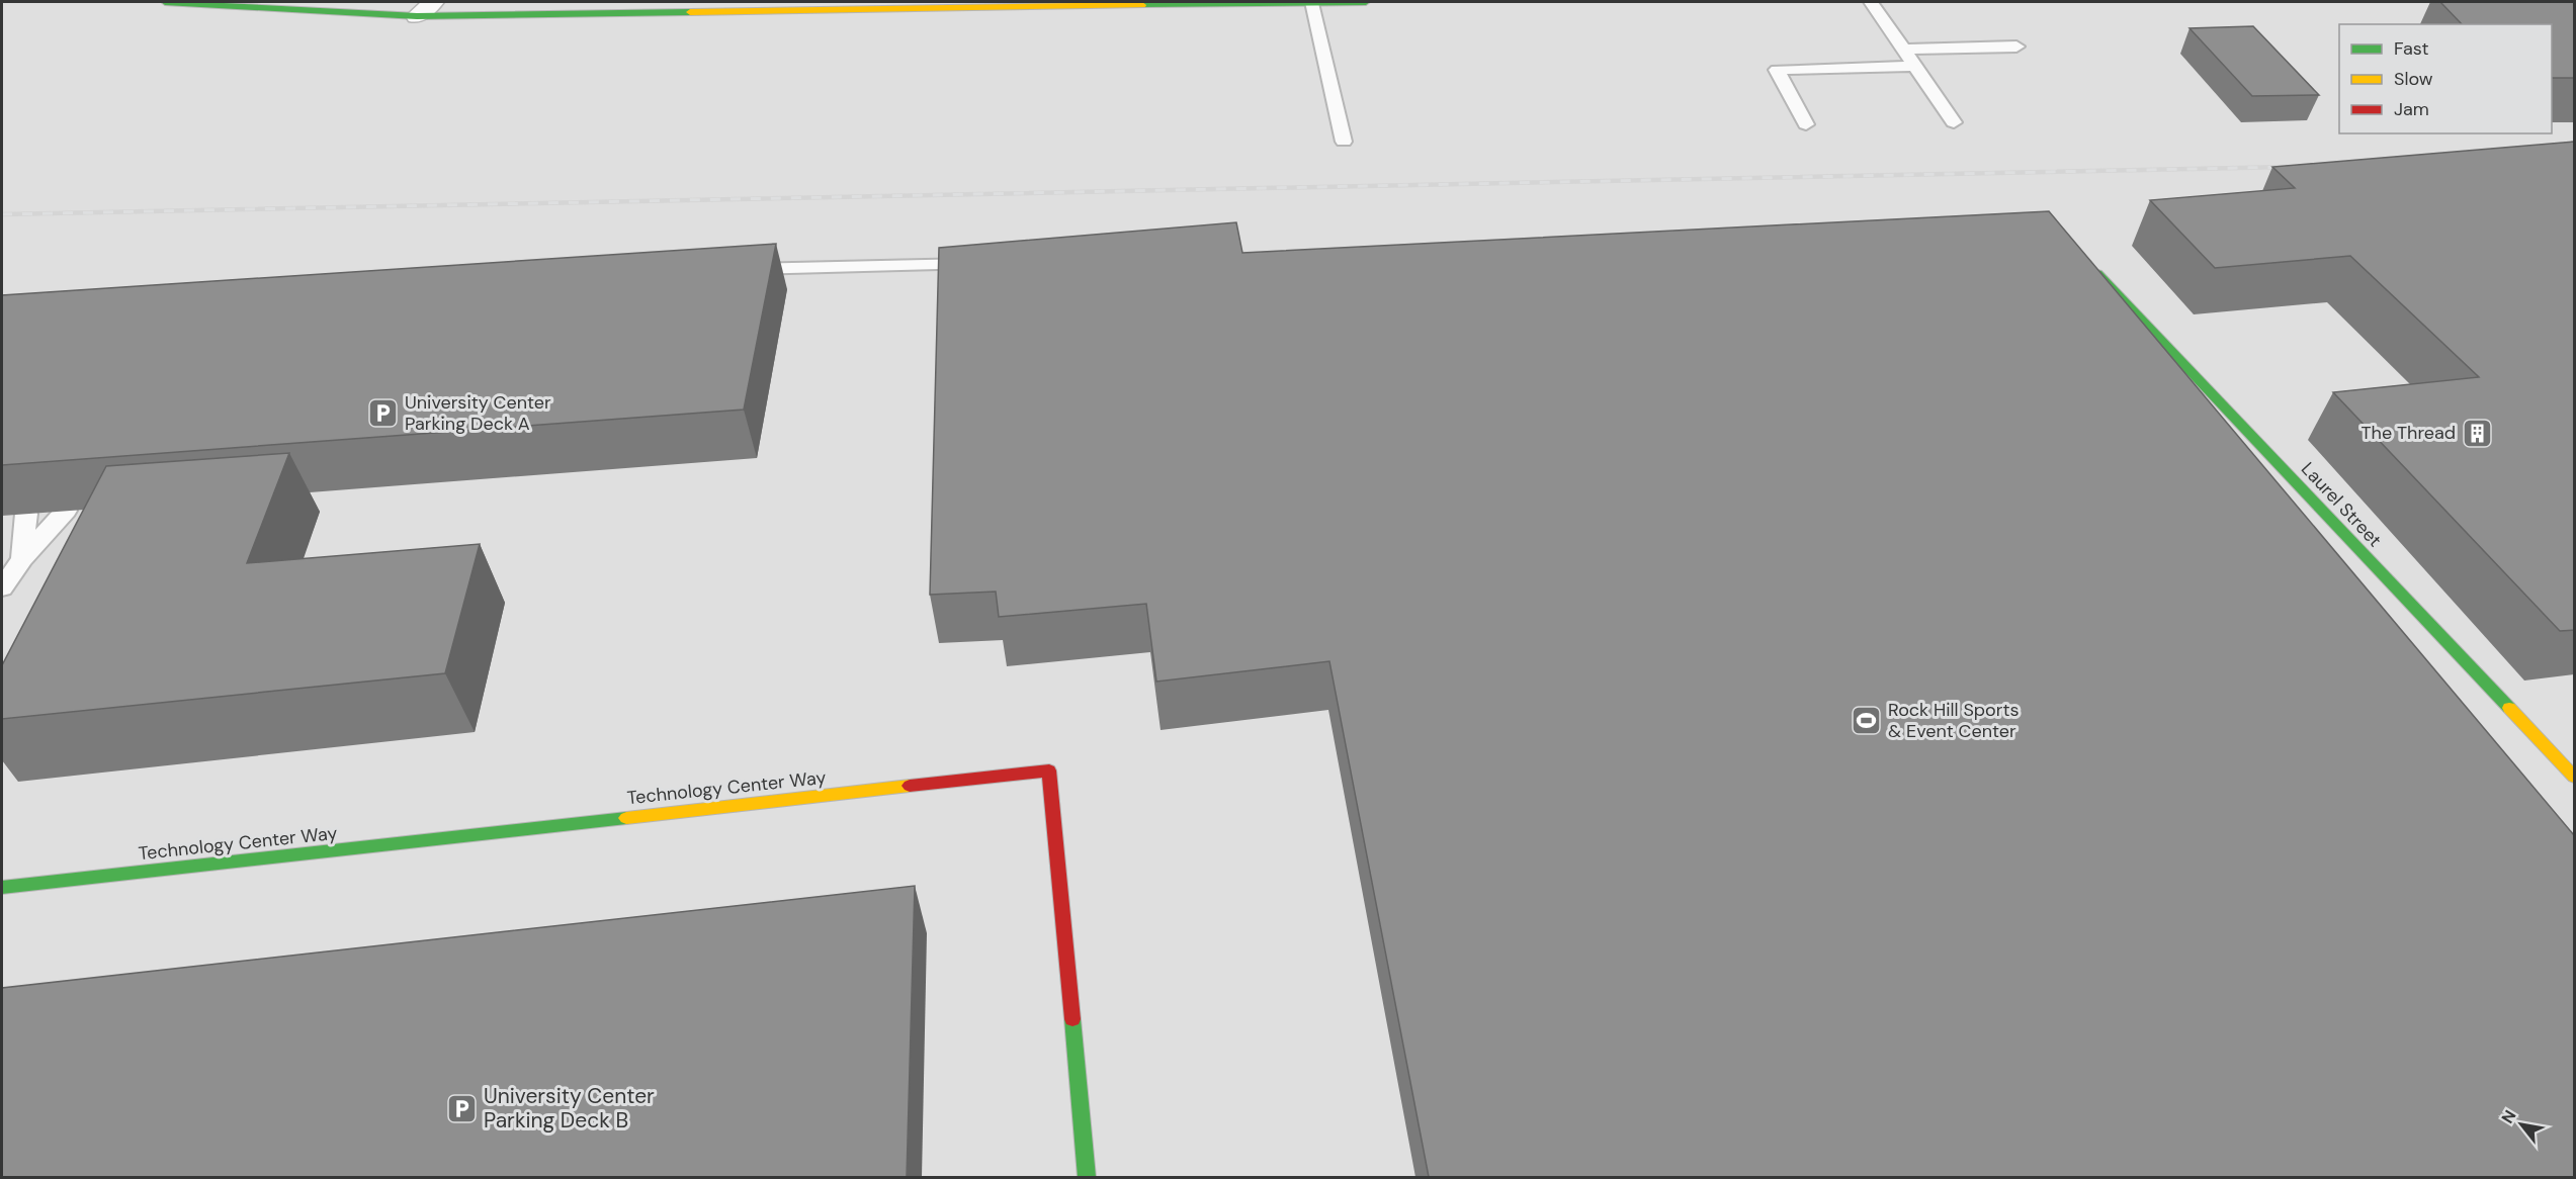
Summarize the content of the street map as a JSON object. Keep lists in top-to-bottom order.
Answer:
{
  "streets": {
    "street": ["Laurel Street", "Technology Center Way"]
  },
  "places": {
    "parking": ["University Center Parking Deck A", "University Center Parking Deck B"],
    "building": ["The Thread"],
    "sports": ["Rock Hill Sports & Event Center"]
  },
  "legend": ["Fast", "Slow", "Jam"],
  "north": "top left"
}
